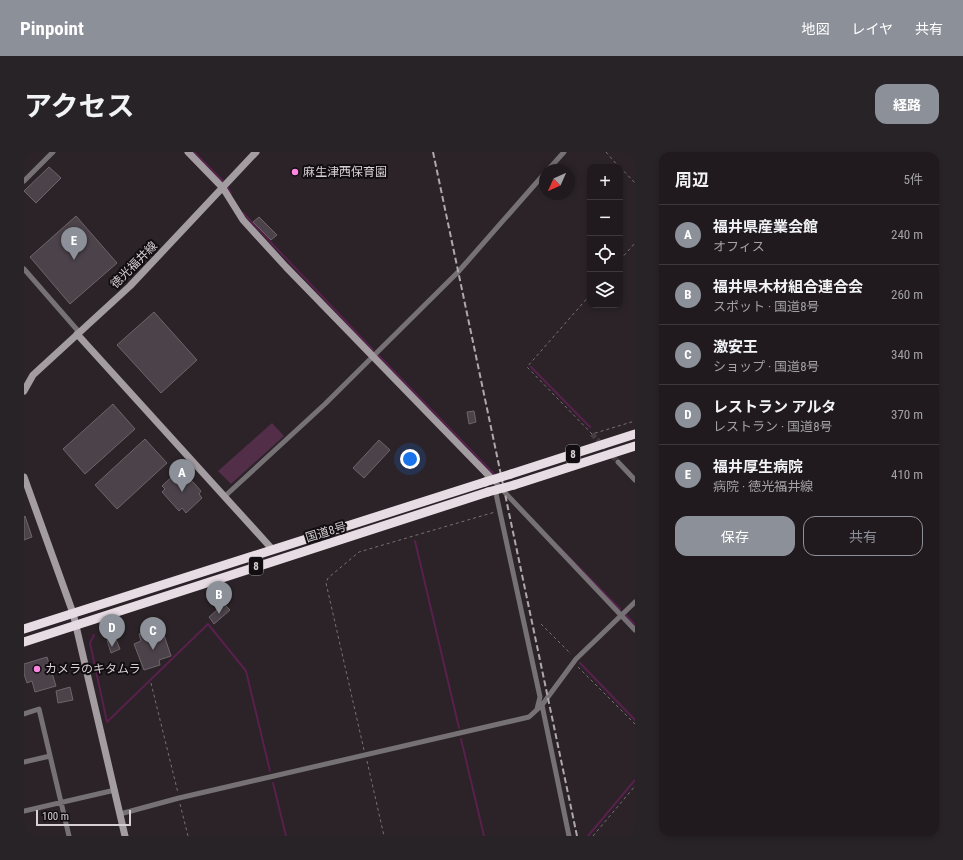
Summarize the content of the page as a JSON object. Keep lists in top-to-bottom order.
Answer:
{
  "streets": {
    "highway": ["8", "国道8号"],
    "street": ["徳光福井線"]
  },
  "places": ["麻生津西保育園", "カメラのキタムラ"],
  "scale_bar": "100 m",
  "north": "bottom left",
  "page": {
    "header": "Pinpoint",
    "nav": ["地図", "レイヤ", "共有"],
    "title": "アクセス",
    "buttons": [
      "経路",
      ["保存", "共有"]
    ],
    "heading": ["周辺", "5件"],
    "map_buttons": ["+", "−"],
    "list": [
      {
        "mark": "A",
        "name": "福井県産業会館",
        "note": "オフィス",
        "value": "240 m"
      },
      {
        "mark": "B",
        "name": "福井県木材組合連合会",
        "note": "スポット · 国道8号",
        "value": "260 m"
      },
      {
        "mark": "C",
        "name": "激安王",
        "note": "ショップ · 国道8号",
        "value": "340 m"
      },
      {
        "mark": "D",
        "name": "レストラン アルタ",
        "note": "レストラン · 国道8号",
        "value": "370 m"
      },
      {
        "mark": "E",
        "name": "福井厚生病院",
        "note": "病院 · 徳光福井線",
        "value": "410 m"
      }
    ],
    "pins": [
      "E",
      "A",
      "B",
      "D",
      "C"
    ],
    "scale": "100 m"
  }
}
